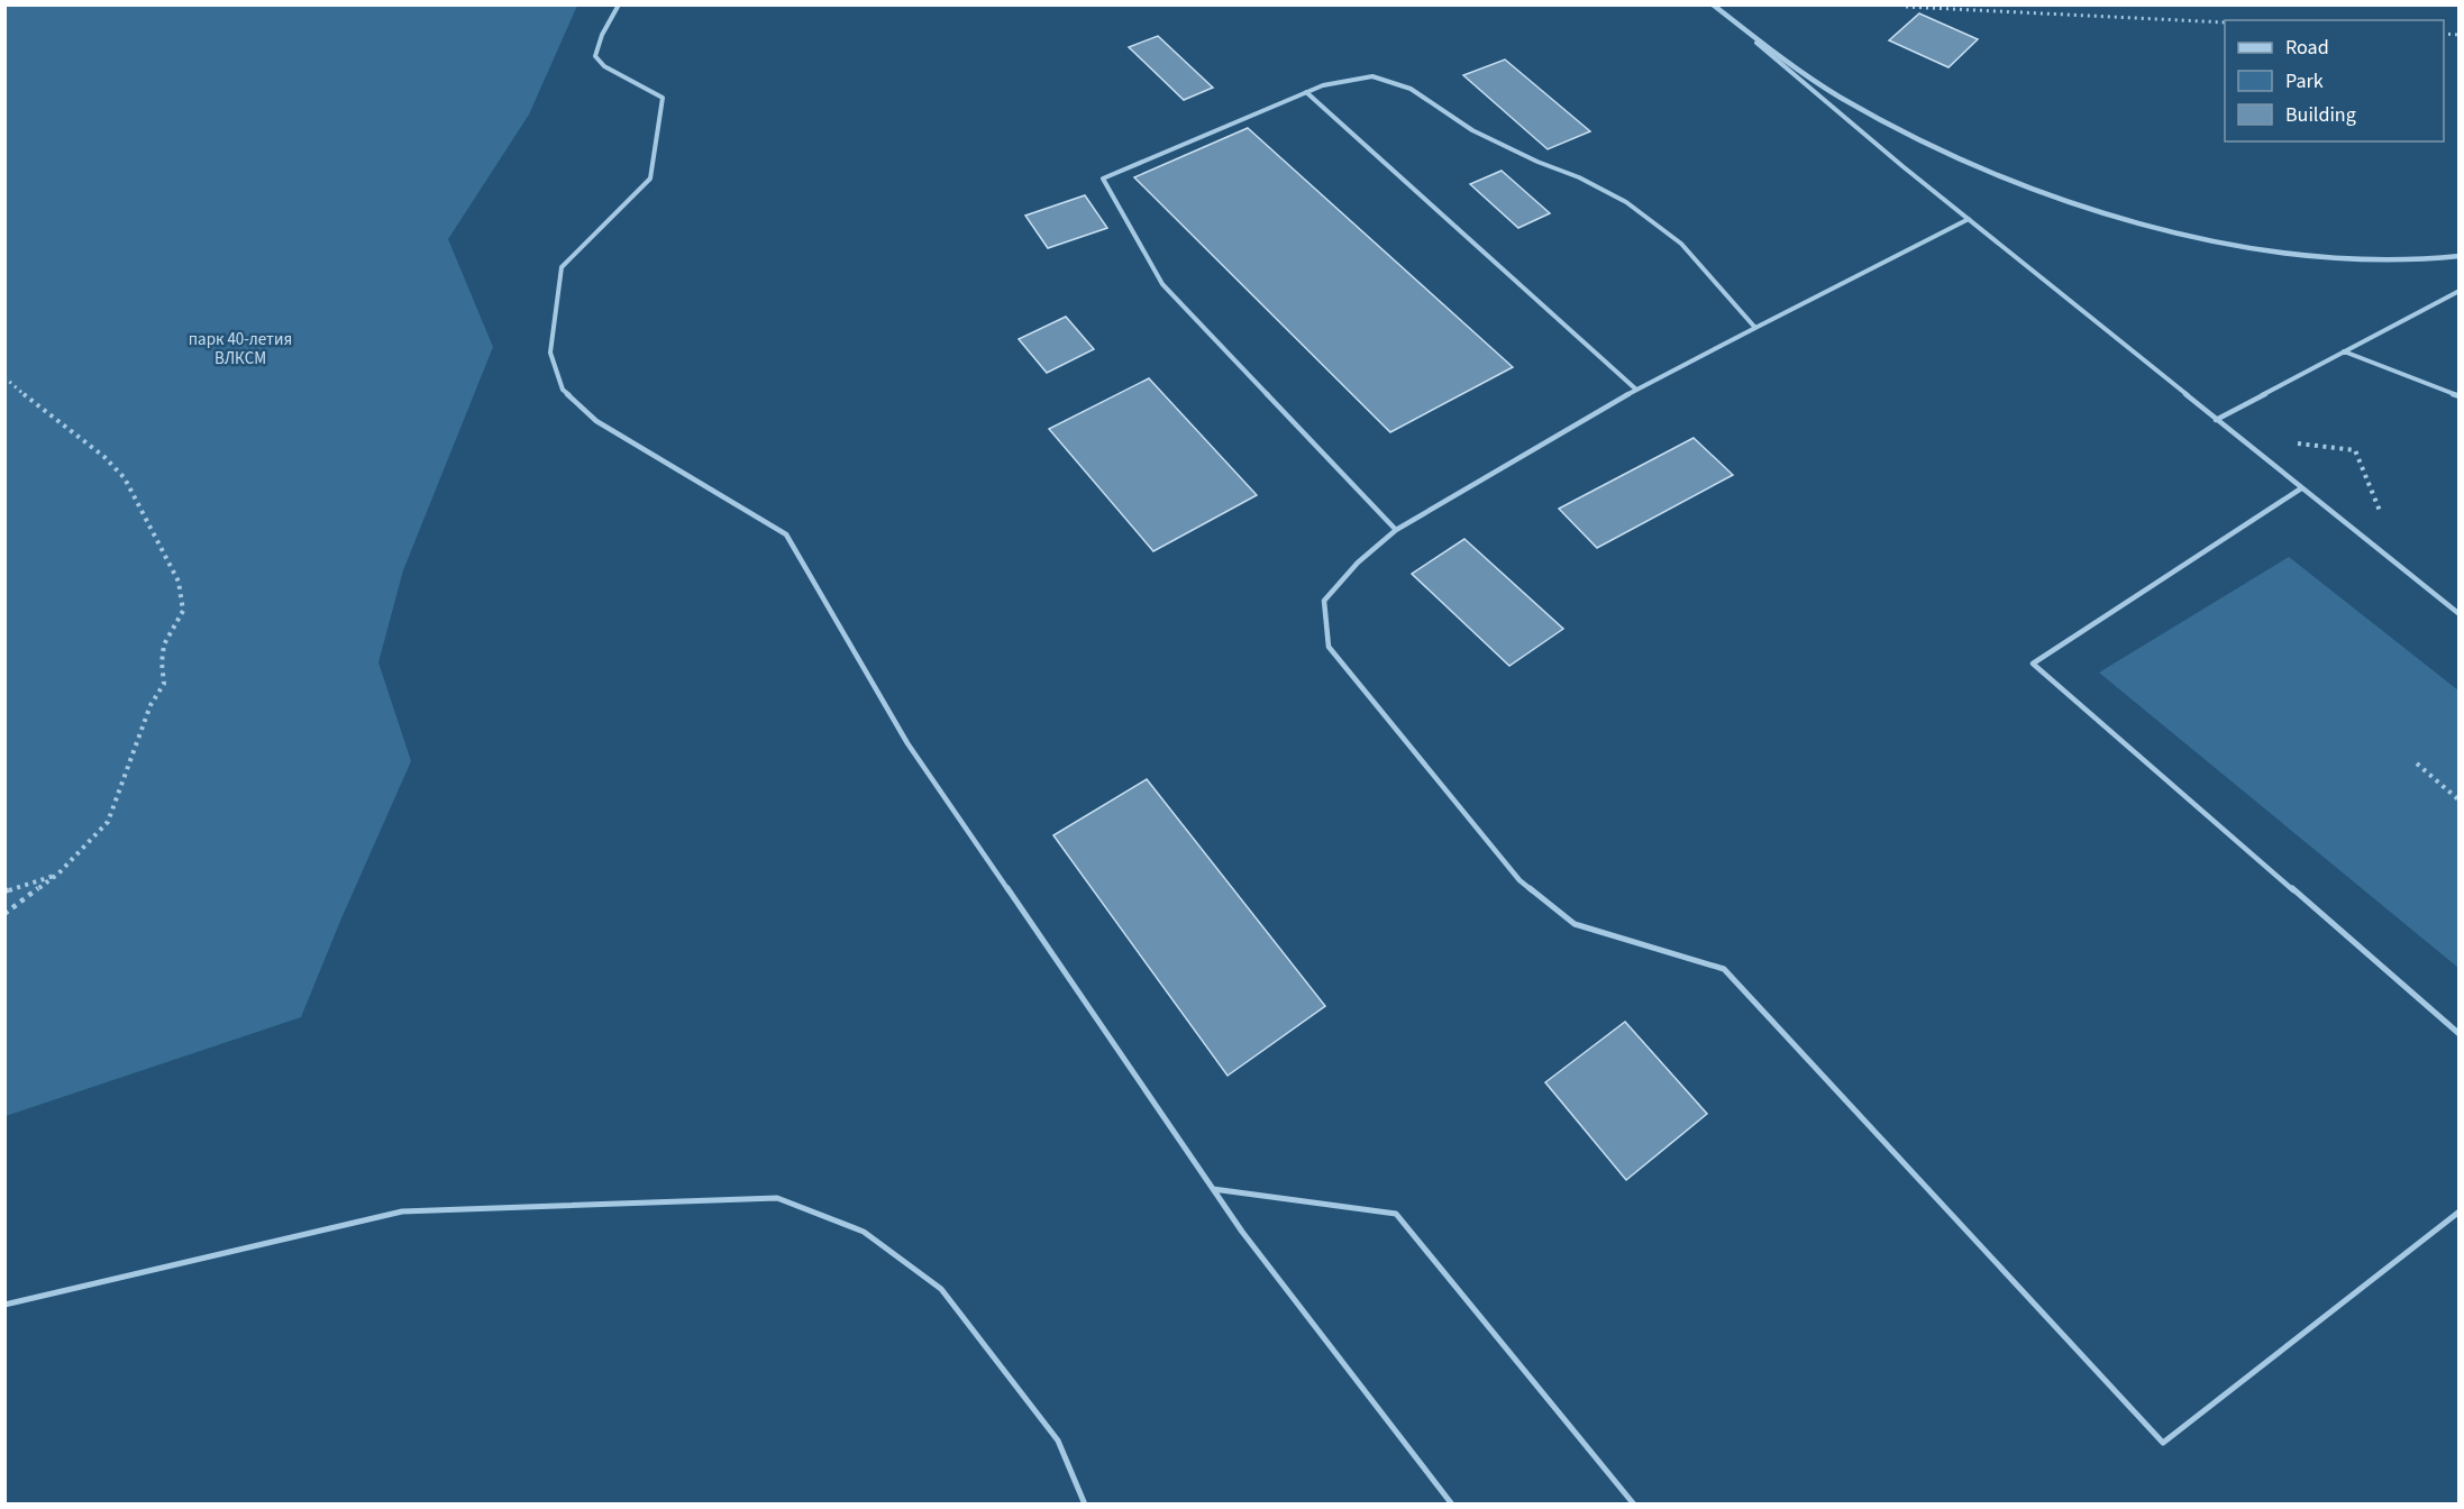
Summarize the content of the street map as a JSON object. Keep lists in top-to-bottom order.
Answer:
{
  "parks": ["парк 40-летия ВЛКСМ"],
  "legend": ["Road", "Park", "Building"]
}
